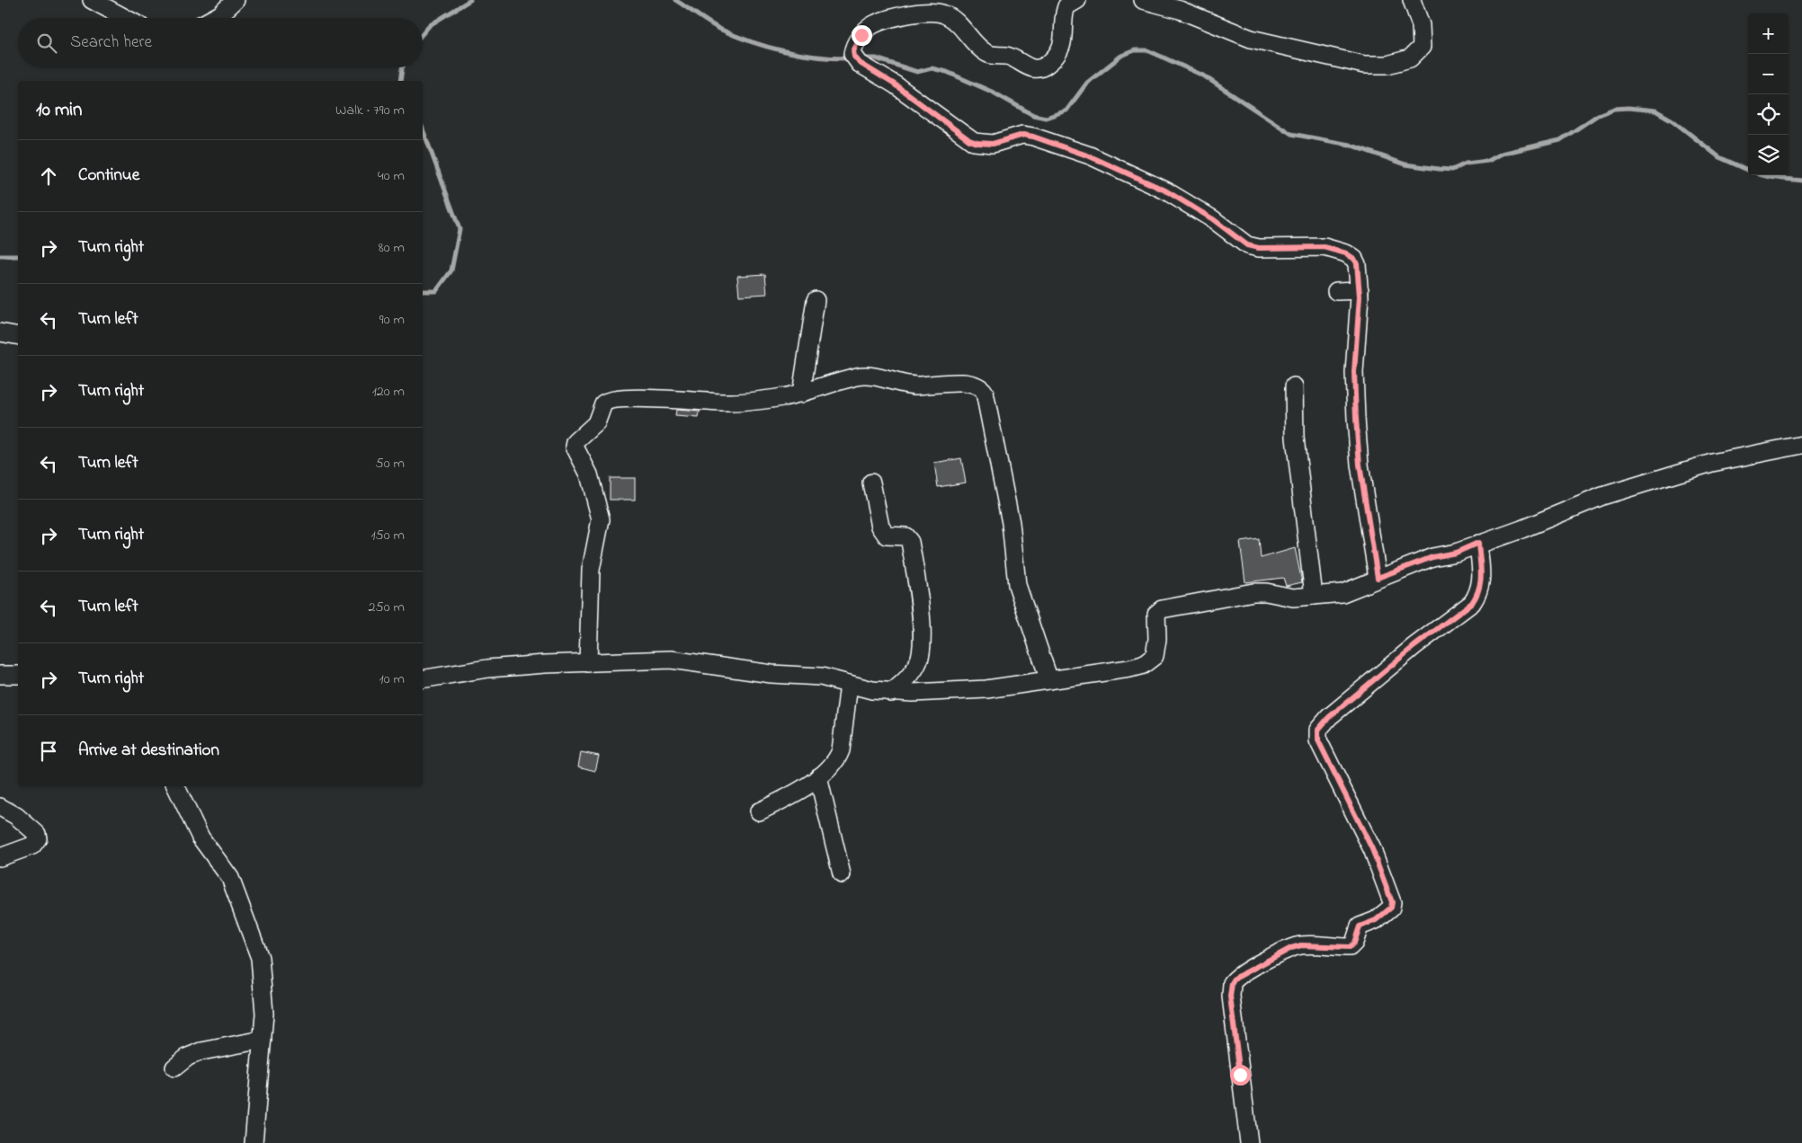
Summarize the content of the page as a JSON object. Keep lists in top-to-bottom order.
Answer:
{
  "page": {
    "map_buttons": ["+", "−"],
    "search": "Search here",
    "heading": ["10 min", "Walk · 790 m"],
    "list": [
      ["Continue", "40 m"],
      ["Turn right", "80 m"],
      ["Turn left", "90 m"],
      ["Turn right", "120 m"],
      ["Turn left", "50 m"],
      ["Turn right", "150 m"],
      ["Turn left", "250 m"],
      ["Turn right", "10 m"],
      "Arrive at destination"
    ]
  }
}
